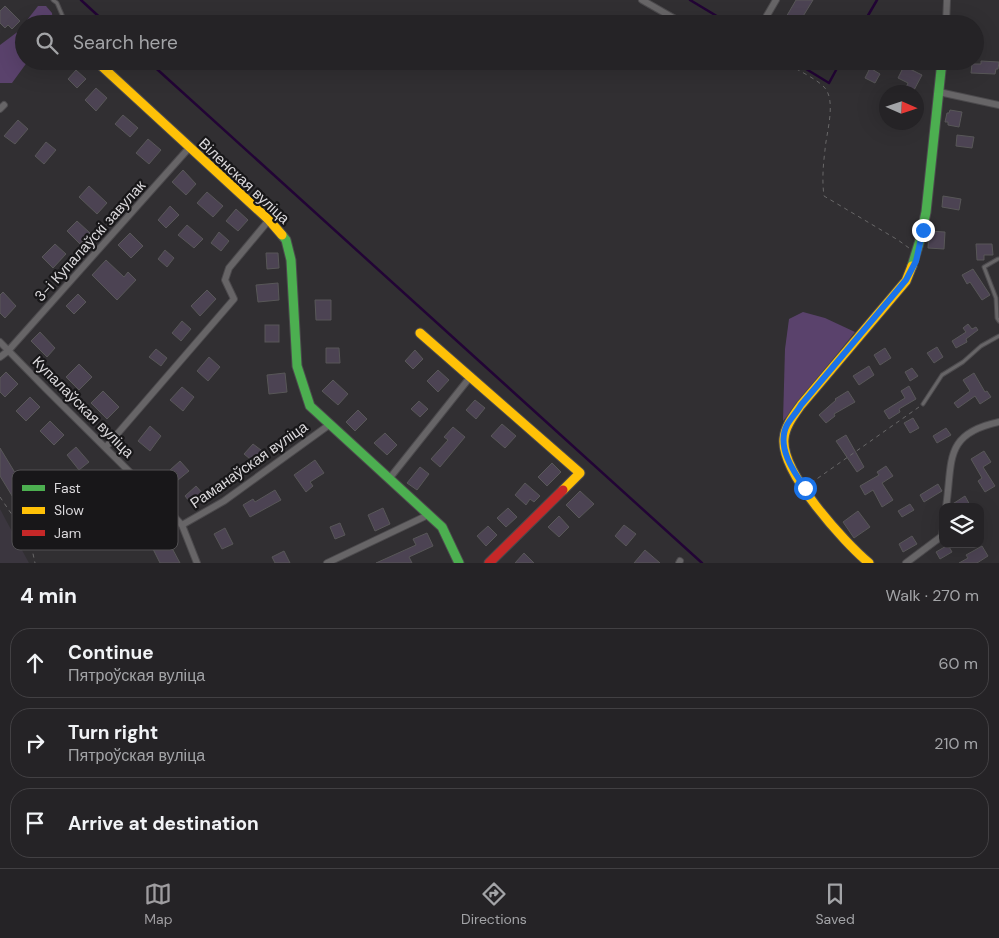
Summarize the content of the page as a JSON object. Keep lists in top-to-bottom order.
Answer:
{
  "streets": {
    "street": [
      "Віленская вуліца",
      "3-і Купалаўскі завулак",
      "Купалаўская вуліца",
      "Раманаўская вуліца"
    ]
  },
  "crossings": [
    ["Віленская вуліца", "3-і Купалаўскі завулак"],
    ["Віленская вуліца", "Раманаўская вуліца"],
    ["3-і Купалаўскі завулак", "Купалаўская вуліца"],
    ["Купалаўская вуліца", "Раманаўская вуліца"]
  ],
  "legend": ["Fast", "Slow", "Jam"],
  "north": "right",
  "page": {
    "search": "Search here",
    "heading": ["4 min", "Walk · 270 m"],
    "list": [
      ["Continue", "Пятроўская вуліца", "60 m"],
      ["Turn right", "Пятроўская вуліца", "210 m"],
      "Arrive at destination"
    ],
    "nav": ["Map", "Directions", "Saved"]
  }
}
